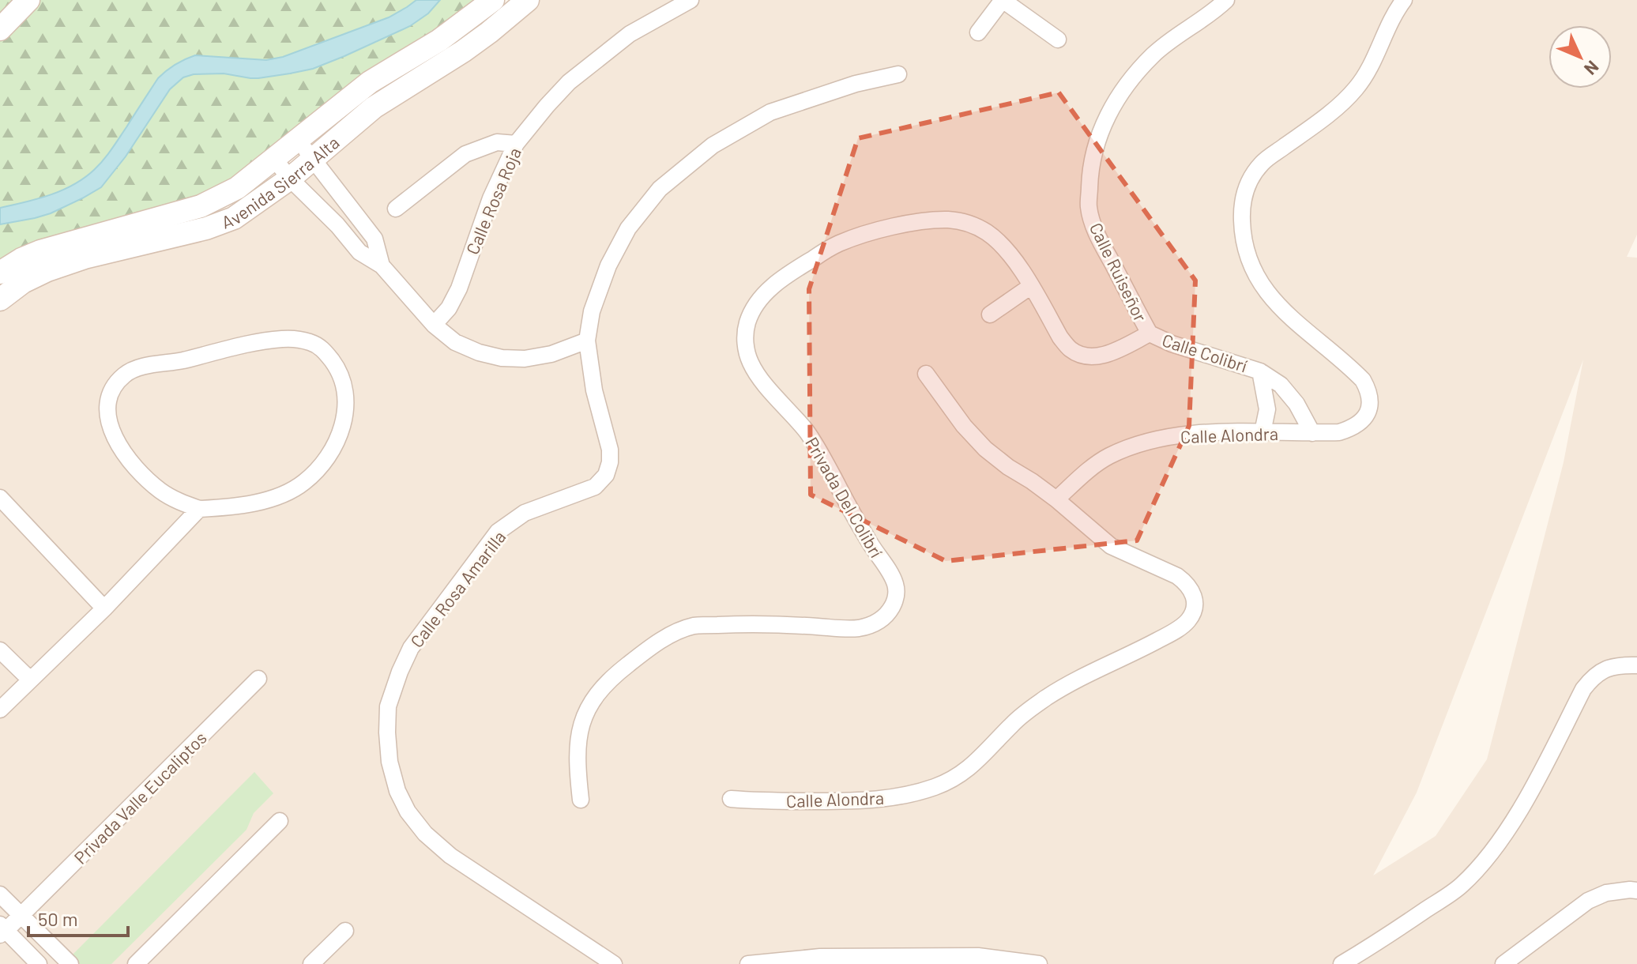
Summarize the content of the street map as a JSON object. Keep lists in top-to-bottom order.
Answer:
{
  "streets": {
    "street": [
      "Avenida Sierra Alta",
      "Calle Rosa Roja",
      "Calle Ruiseñor",
      "Calle Colibrí",
      "Calle Alondra",
      "Privada Del Colibrí",
      "Calle Rosa Amarilla",
      "Privada Valle Eucaliptos"
    ]
  },
  "crossings": [
    ["Calle Ruiseñor", "Calle Colibrí"],
    ["Calle Ruiseñor", "Privada Del Colibrí"],
    ["Calle Colibrí", "Calle Alondra"],
    ["Calle Colibrí", "Privada Del Colibrí"]
  ],
  "scale_bar": "50 m",
  "north": "bottom right"
}
